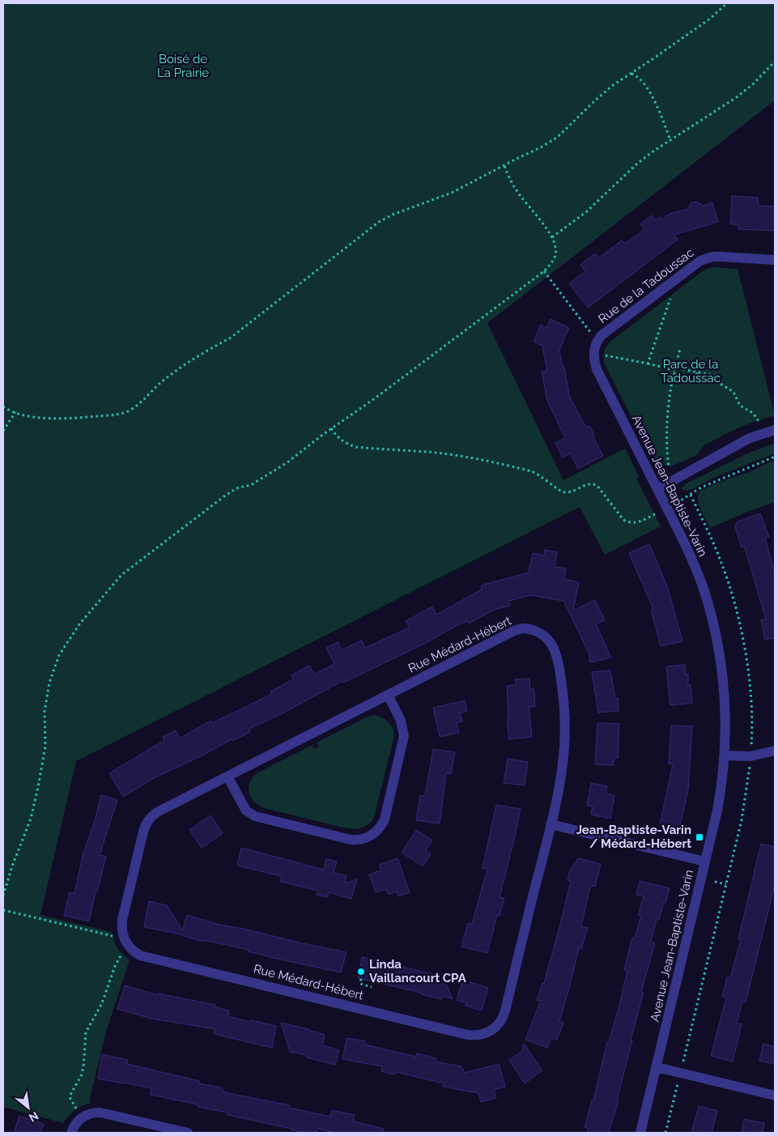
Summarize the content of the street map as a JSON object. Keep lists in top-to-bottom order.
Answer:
{
  "streets": {
    "street": ["Rue de la Tadoussac", "Avenue Jean-Baptiste-Varin", "Rue Médard-Hébert"]
  },
  "crossings": [
    ["Rue de la Tadoussac", "Avenue Jean-Baptiste-Varin"]
  ],
  "parks": ["Boisé de La Prairie", "Parc de la Tadoussac"],
  "places": {
    "transit": ["Jean-Baptiste-Varin / Médard-Hébert"],
    "other": ["Linda Vaillancourt CPA"]
  },
  "north": "bottom right"
}
